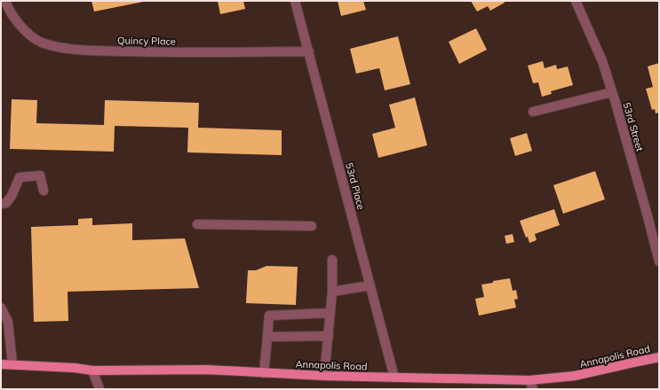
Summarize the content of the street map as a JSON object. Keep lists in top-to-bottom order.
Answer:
{
  "streets": {
    "main road": ["Annapolis Road"],
    "street": ["Quincy Place", "53rd Street", "53rd Place"]
  },
  "crossings": [
    ["Quincy Place", "53rd Place"],
    ["53rd Place", "Annapolis Road"]
  ]
}
